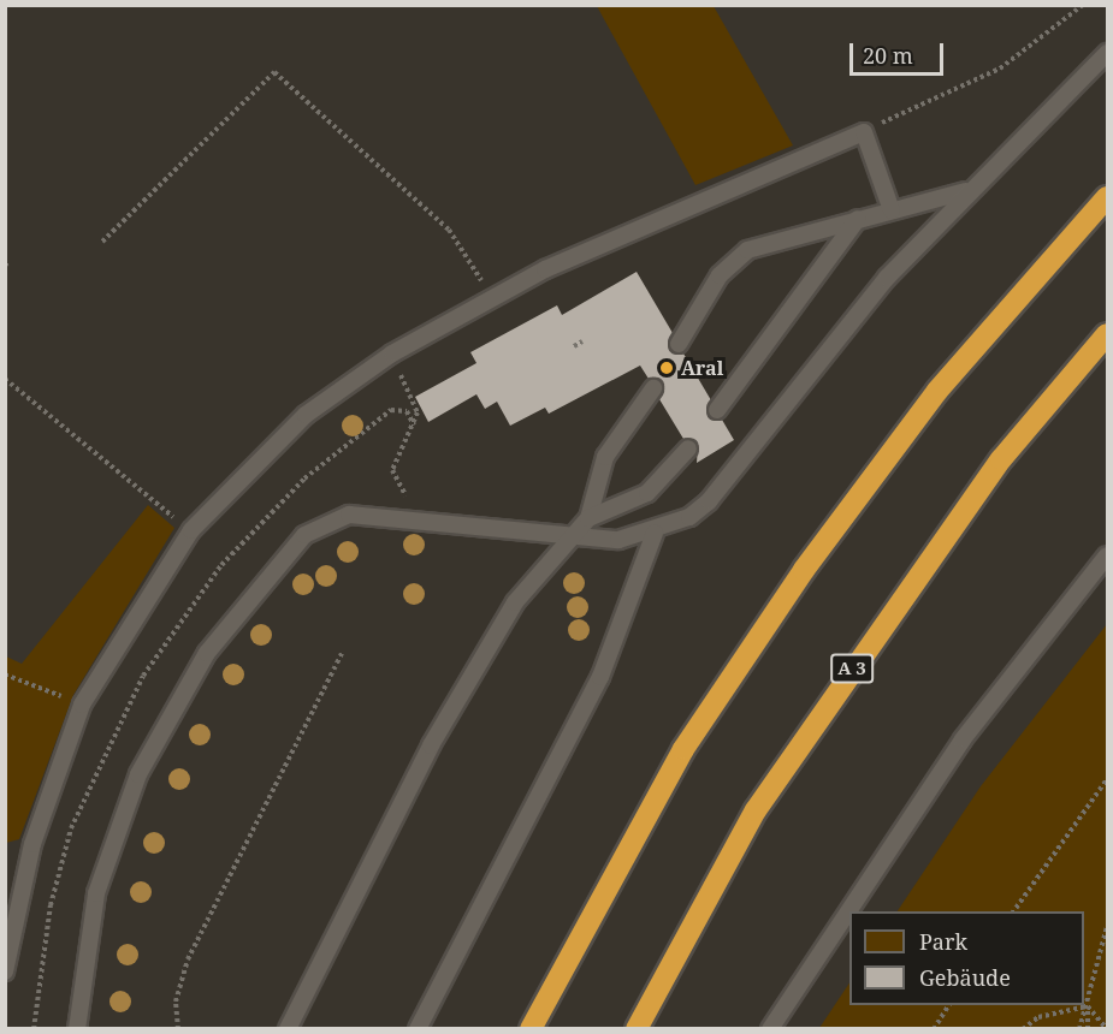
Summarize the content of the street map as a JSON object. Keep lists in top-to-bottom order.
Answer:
{
  "streets": {
    "highway": ["A 3"]
  },
  "places": ["Aral"],
  "legend": ["Park", "Gebäude"],
  "scale_bar": "20 m"
}
